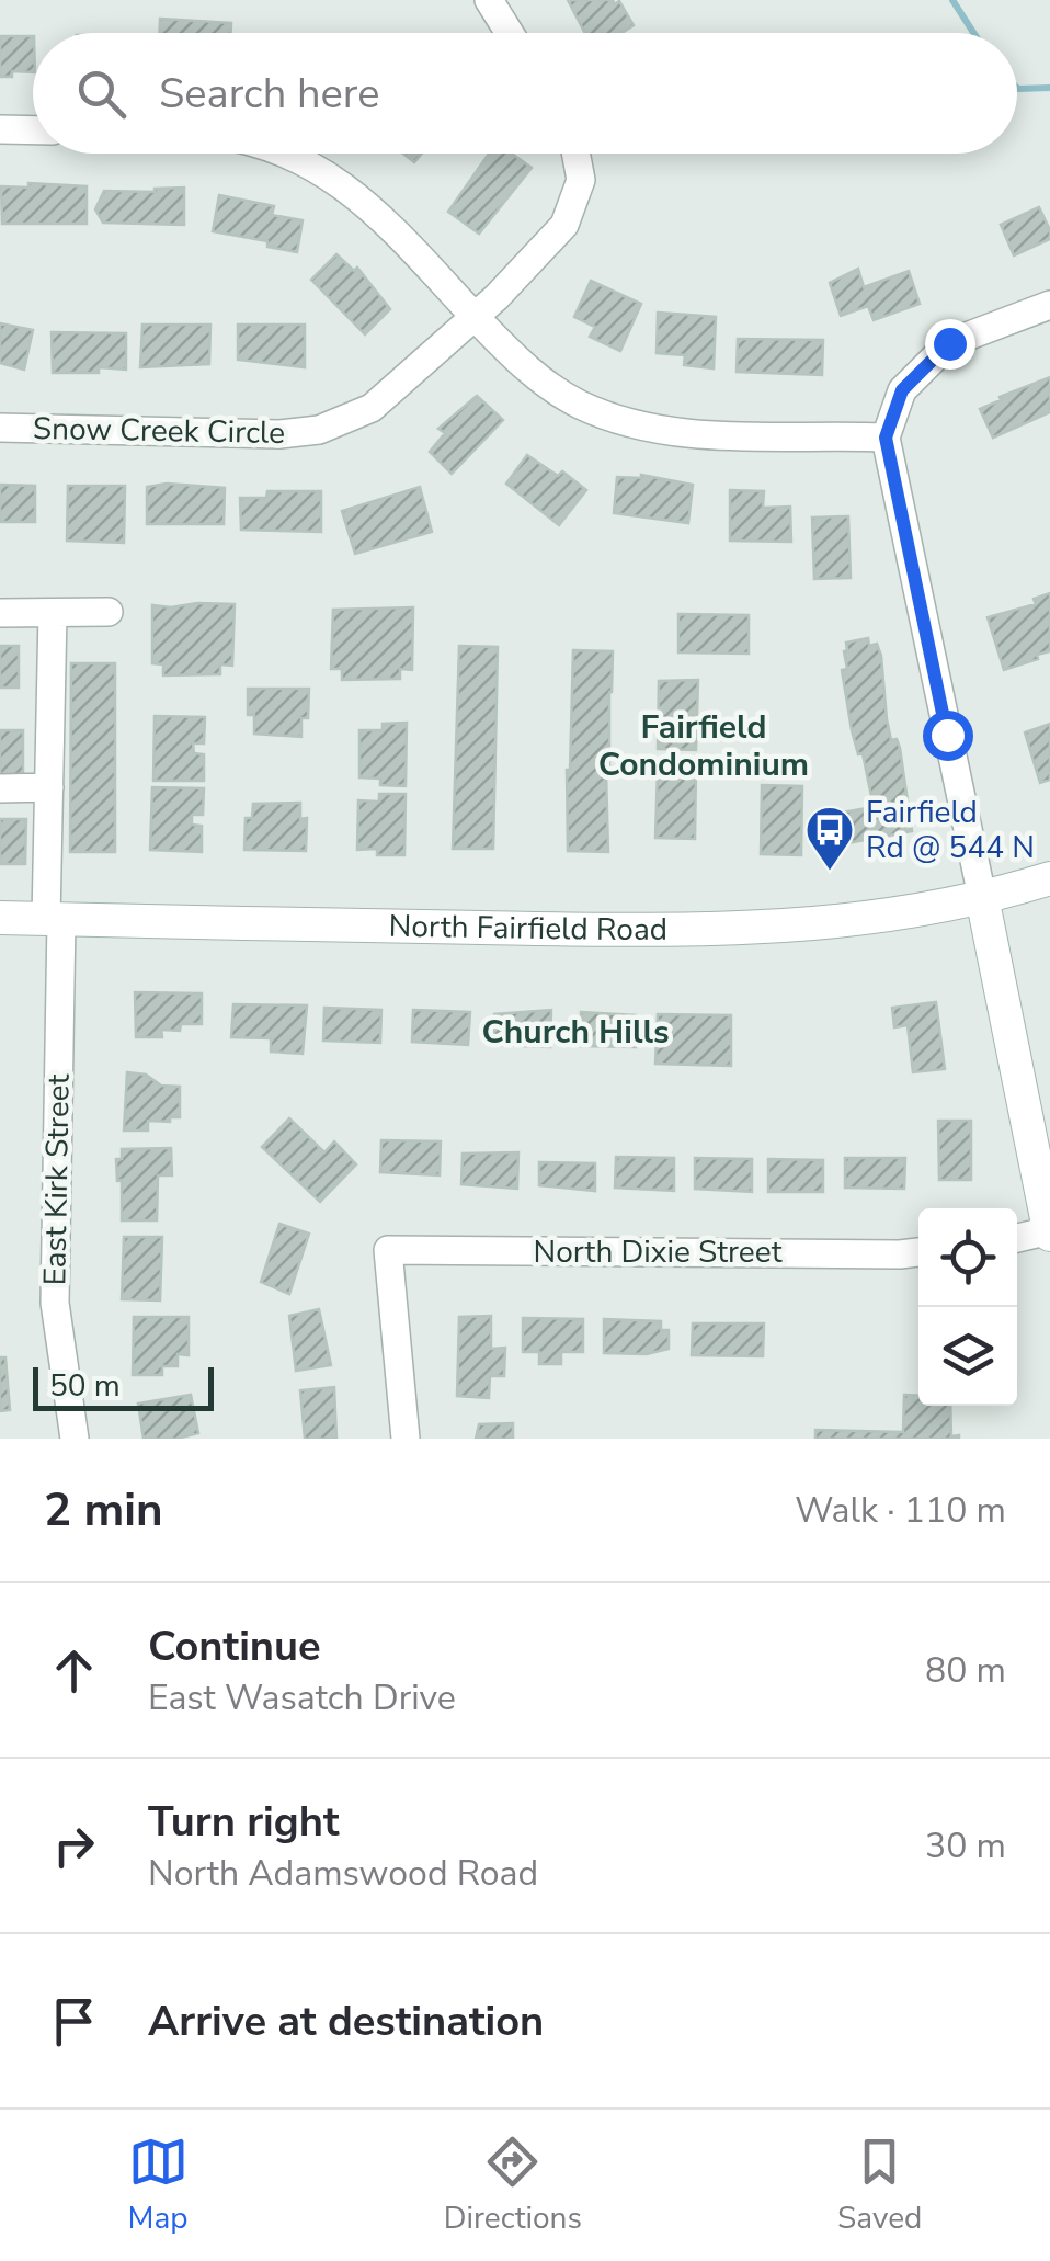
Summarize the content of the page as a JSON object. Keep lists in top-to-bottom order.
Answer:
{
  "streets": {
    "main road": ["North Fairfield Road"],
    "street": ["Snow Creek Circle", "East Kirk Street", "North Dixie Street"]
  },
  "crossings": [
    ["North Fairfield Road", "East Kirk Street"]
  ],
  "districts": ["Fairfield Condominium", "Church Hills"],
  "places": {
    "bus stop": ["Fairfield Rd @ 544 N"]
  },
  "scale_bar": "50 m",
  "page": {
    "search": "Search here",
    "scale": "50 m",
    "heading": ["2 min", "Walk · 110 m"],
    "list": [
      ["Continue", "East Wasatch Drive", "80 m"],
      ["Turn right", "North Adamswood Road", "30 m"],
      "Arrive at destination"
    ],
    "nav": ["Map", "Directions", "Saved"]
  }
}
